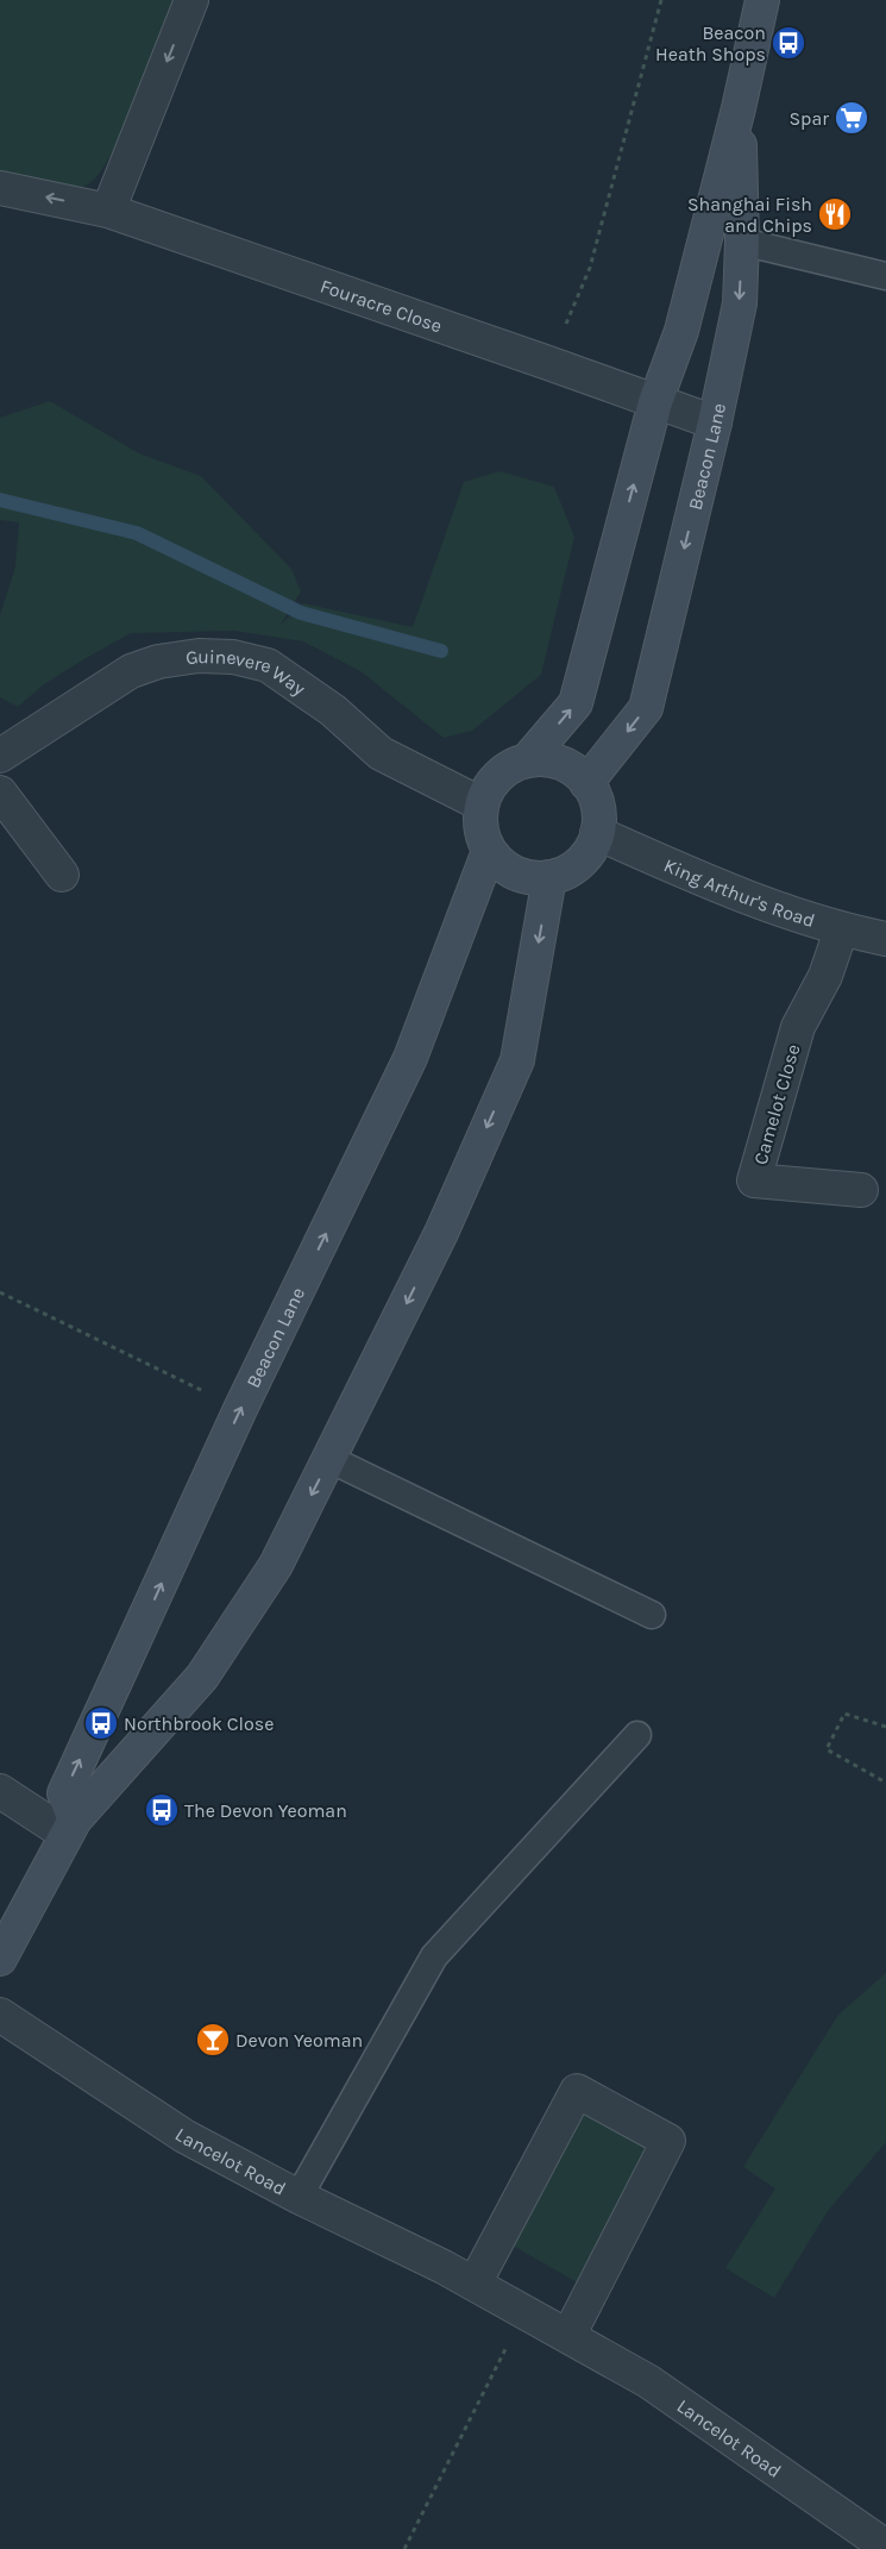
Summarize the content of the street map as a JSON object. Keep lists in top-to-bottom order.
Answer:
{
  "streets": {
    "street": [
      "Fouracre Close",
      "Beacon Lane",
      "Guinevere Way",
      "King Arthur's Road",
      "Camelot Close",
      "Lancelot Road"
    ]
  },
  "crossings": [
    ["Fouracre Close", "Beacon Lane"],
    ["Beacon Lane", "Guinevere Way"],
    ["Beacon Lane", "King Arthur's Road"],
    ["Guinevere Way", "King Arthur's Road"],
    ["King Arthur's Road", "Camelot Close"]
  ],
  "places": {
    "bus stop": ["Beacon Heath Shops", "Northbrook Close", "The Devon Yeoman"],
    "supermarket": ["Spar"],
    "restaurant": ["Shanghai Fish and Chips"],
    "bar": ["Devon Yeoman"]
  }
}
